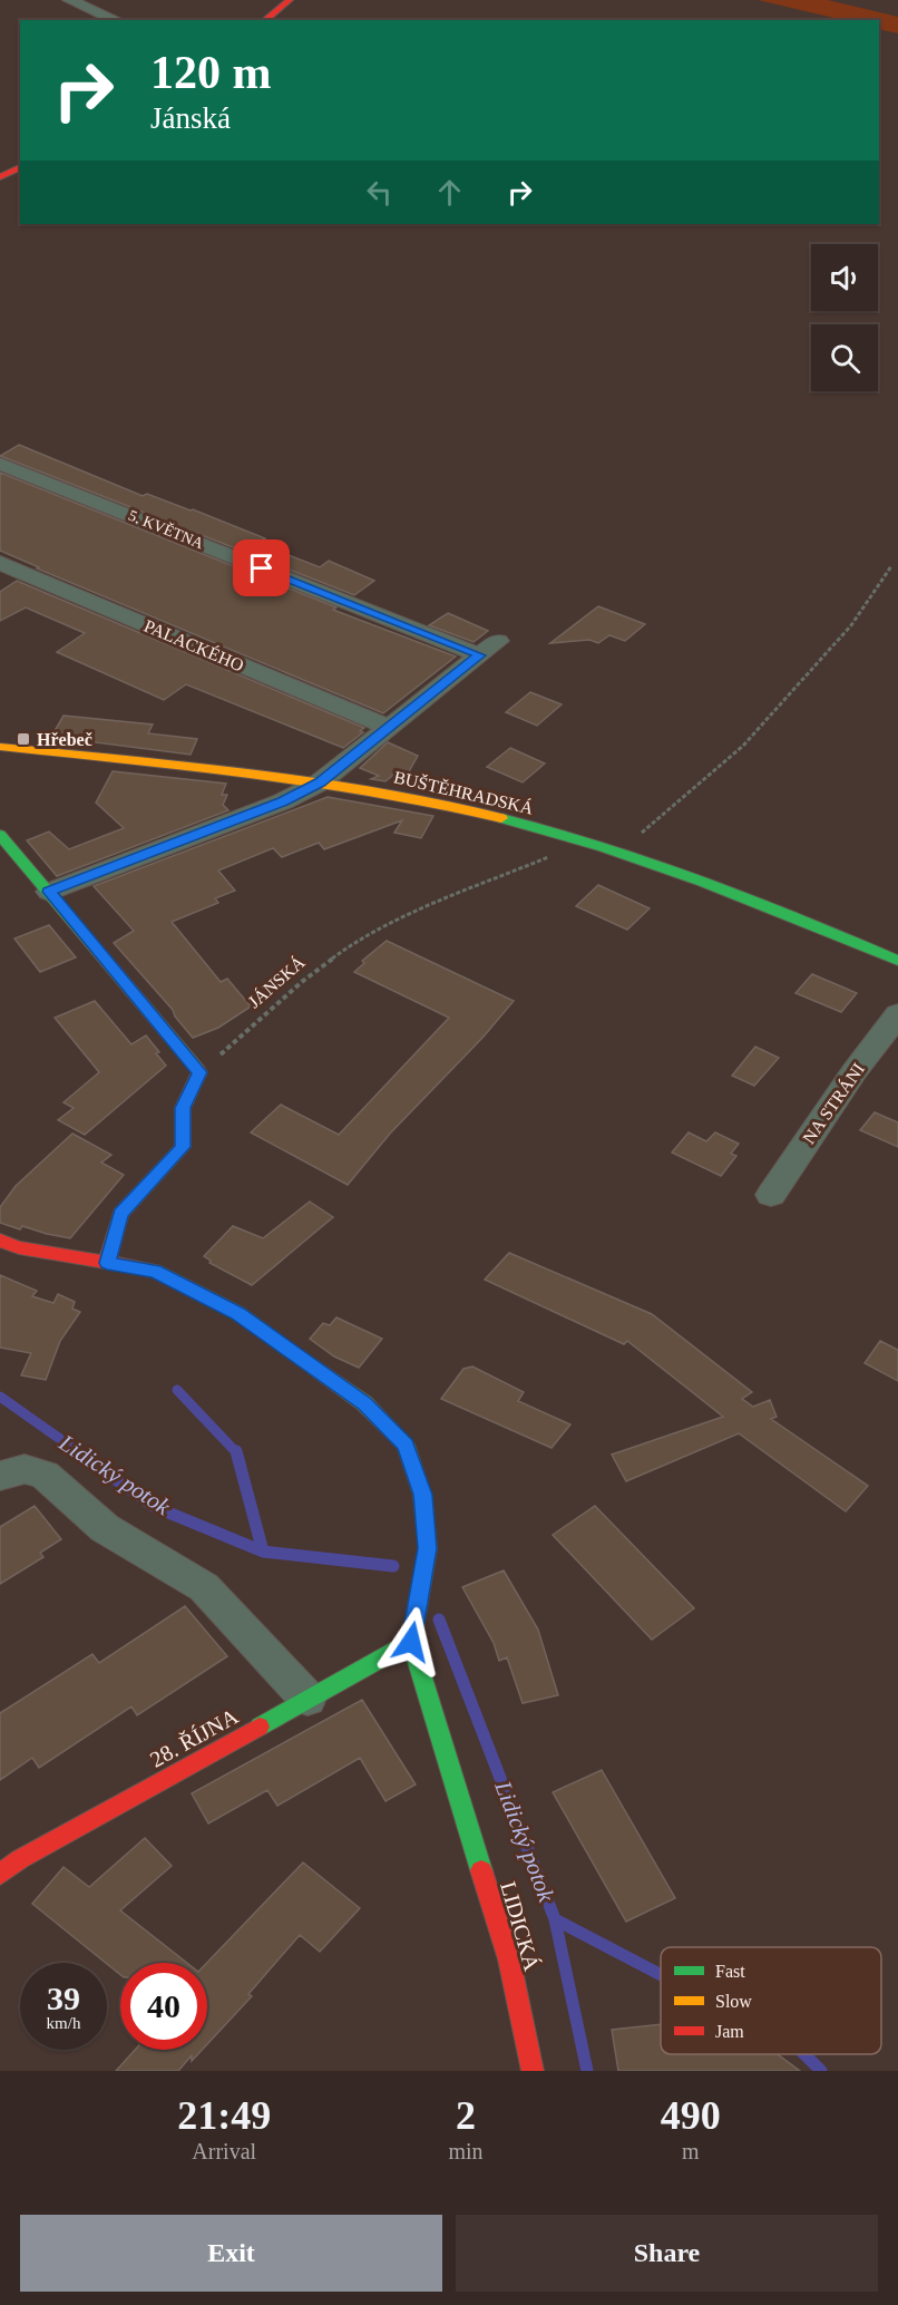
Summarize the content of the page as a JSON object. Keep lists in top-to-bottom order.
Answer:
{
  "streets": {
    "street": [
      "5. KVĚTNA",
      "PALACKÉHO",
      "BUŠTĚHRADSKÁ",
      "NA STRÁNI",
      "28. ŘÍJNA",
      "LIDICKÁ"
    ],
    "path": ["JÁNSKÁ"]
  },
  "crossings": [
    ["5. KVĚTNA", "PALACKÉHO"],
    ["BUŠTĚHRADSKÁ", "JÁNSKÁ"],
    ["28. ŘÍJNA", "LIDICKÁ"]
  ],
  "water": ["Lidický potok"],
  "places": {
    "transit": ["Hřebeč"]
  },
  "legend": ["Fast", "Slow", "Jam"],
  "page": {
    "turn": ["120 m", "Jánská"],
    "speed": "39 km/h",
    "limit": "40",
    "eta": [
      "21:49",
      "Arrival",
      "2",
      "min",
      "490",
      "m"
    ],
    "buttons": ["Exit", "Share"]
  }
}
